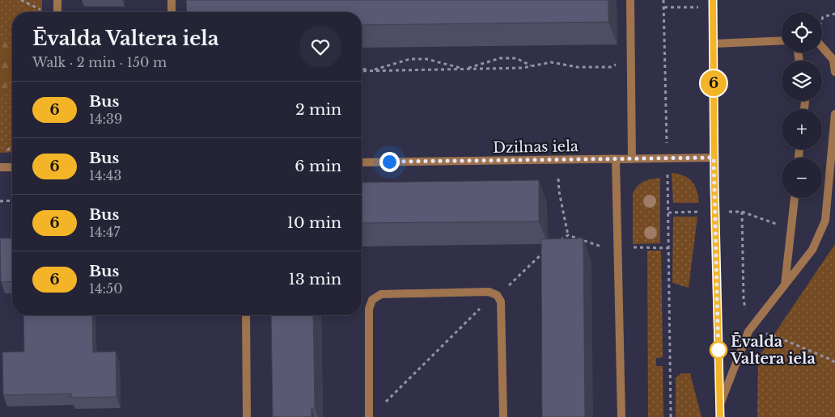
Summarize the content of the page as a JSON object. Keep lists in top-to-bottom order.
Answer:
{
  "streets": {
    "street": ["Dzilnas iela"]
  },
  "places": ["Ēvalda Valtera iela"],
  "lines": ["bus line 6"],
  "page": {
    "on_map": "6",
    "map_buttons": ["+", "−"],
    "heading": ["Ēvalda Valtera iela", "Walk · 2 min · 150 m"],
    "list": [
      {
        "mark": "6",
        "name": "Bus",
        "note": "14:39",
        "value": "2 min"
      },
      {
        "mark": "6",
        "name": "Bus",
        "note": "14:43",
        "value": "6 min"
      },
      {
        "mark": "6",
        "name": "Bus",
        "note": "14:47",
        "value": "10 min"
      },
      {
        "mark": "6",
        "name": "Bus",
        "note": "14:50",
        "value": "13 min"
      }
    ]
  }
}
